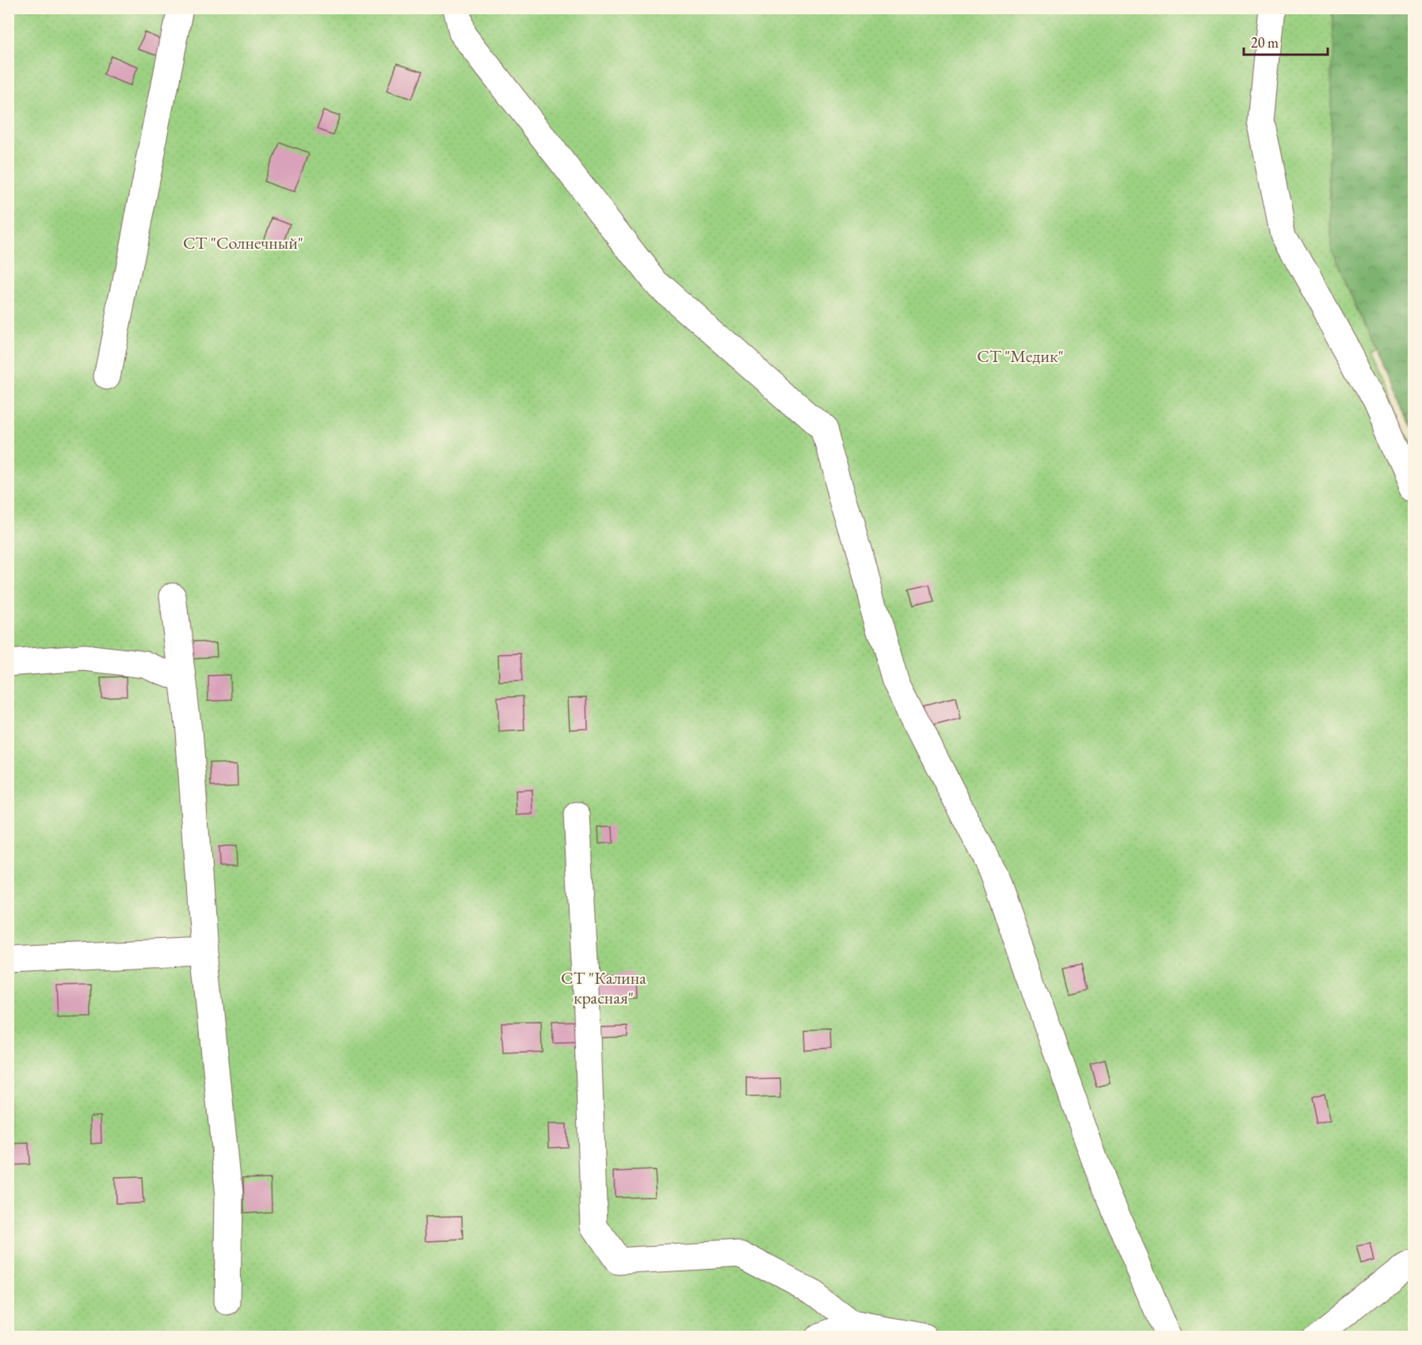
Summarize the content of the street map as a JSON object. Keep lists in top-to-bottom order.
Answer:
{
  "parks": ["СТ \"Солнечный\"", "СТ \"Медик\"", "СТ \"Калина красная\""],
  "scale_bar": "20 m"
}
